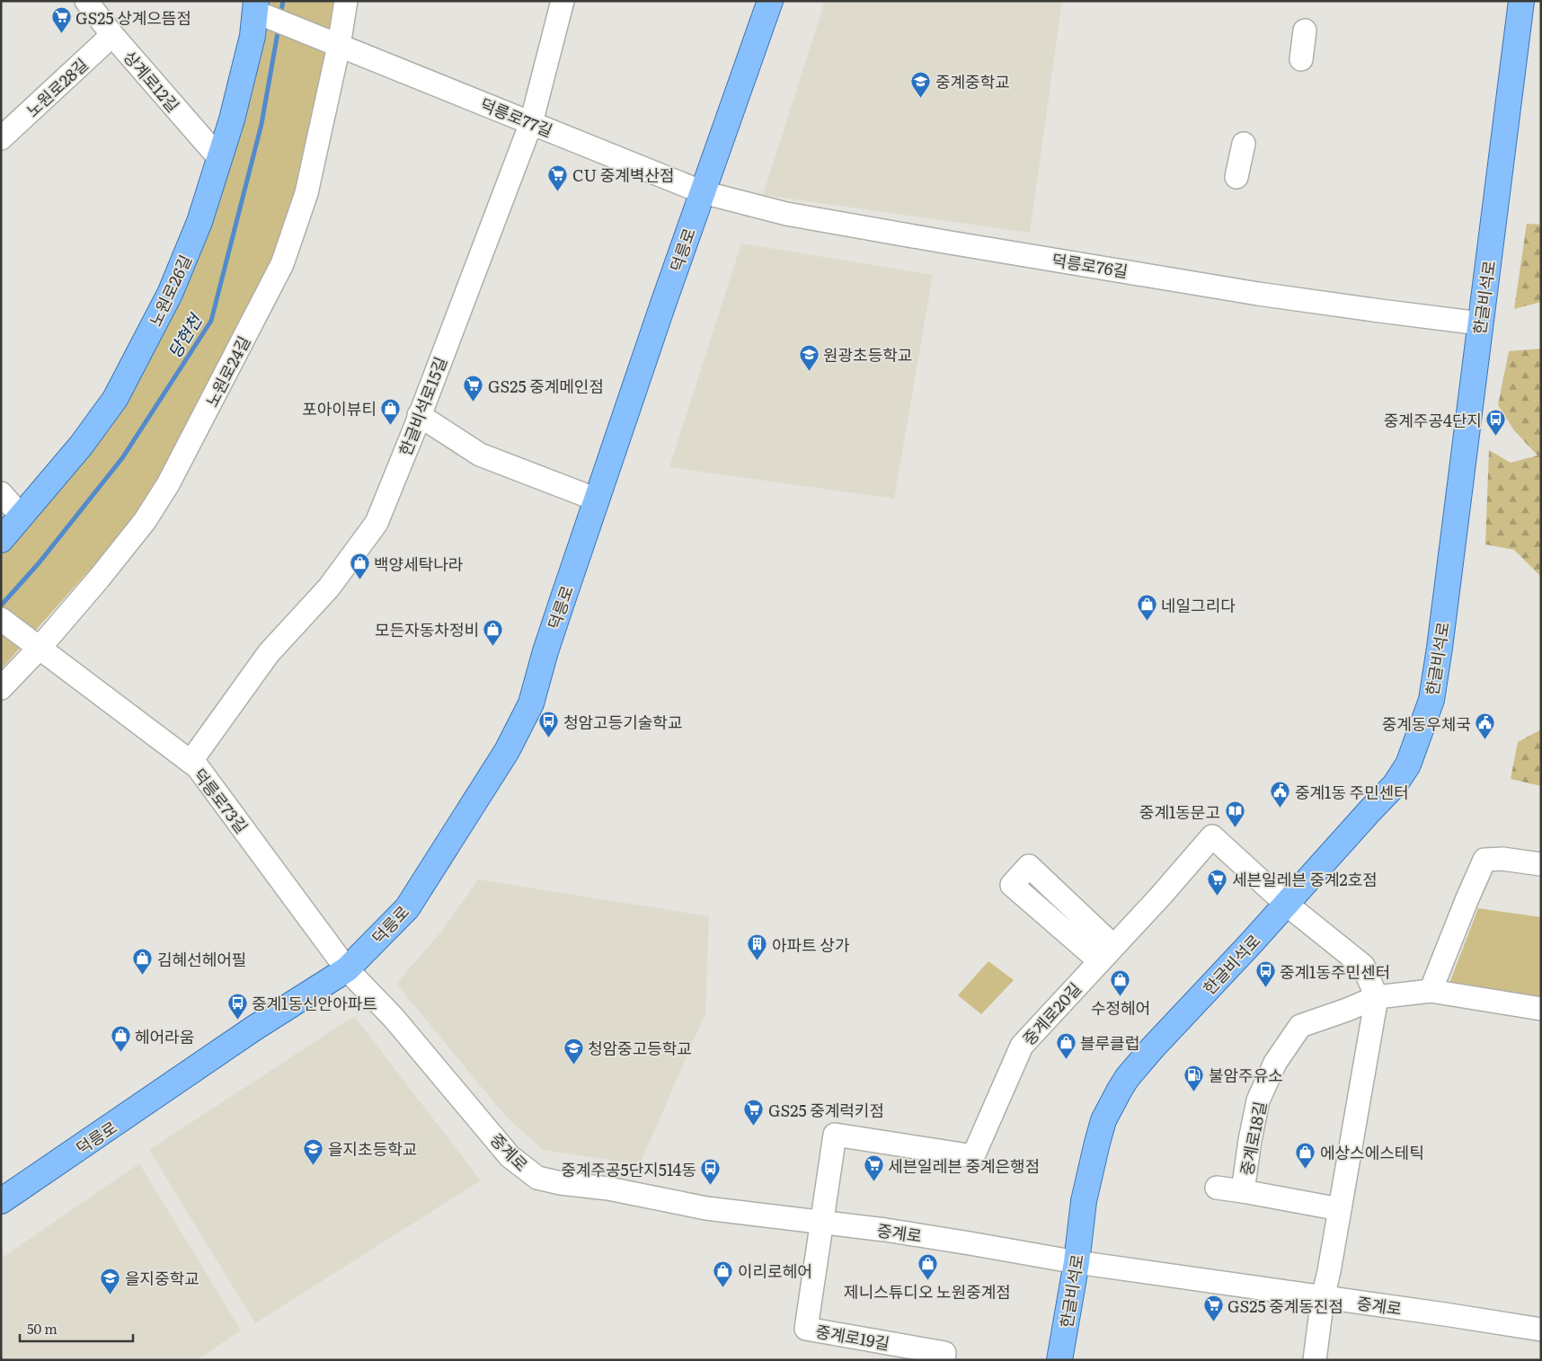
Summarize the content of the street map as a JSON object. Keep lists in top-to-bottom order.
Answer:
{
  "streets": {
    "main road": ["덕릉로", "노원로26길", "한글비석로"],
    "street": [
      "상계로12길",
      "노원로28길",
      "덕릉로77길",
      "덕릉로76길",
      "노원로24길",
      "한글비석로15길",
      "덕릉로73길",
      "중계로20길",
      "중계로18길",
      "중계로",
      "중계로19길"
    ]
  },
  "crossings": [
    ["상계로12길", "노원로28길"],
    ["상계로12길", "노원로26길"],
    ["덕릉로77길", "덕릉로"],
    ["덕릉로77길", "덕릉로76길"],
    ["덕릉로77길", "노원로26길"],
    ["덕릉로77길", "노원로24길"],
    ["덕릉로77길", "한글비석로15길"],
    ["덕릉로", "덕릉로76길"],
    ["덕릉로", "덕릉로73길"],
    ["덕릉로", "중계로"],
    ["덕릉로76길", "한글비석로"],
    ["한글비석로", "중계로20길"],
    ["한글비석로", "중계로"],
    ["노원로24길", "덕릉로73길"],
    ["한글비석로15길", "덕릉로73길"],
    ["덕릉로73길", "중계로"],
    ["중계로20길", "중계로"],
    ["중계로20길", "중계로19길"],
    ["중계로", "중계로19길"]
  ],
  "water": ["당현천"],
  "places": {
    "supermarket": [
      "GS25 상계으뜸점",
      "CU 중계벽산점",
      "GS25 중계메인점",
      "세븐일레븐 중계2호점",
      "GS25 중계럭키점",
      "세븐일레븐 중계은행점",
      "GS25 중계동진점"
    ],
    "school or university": [
      "중계중학교",
      "원광초등학교",
      "청암중고등학교",
      "을지초등학교",
      "을지중학교"
    ],
    "shop": [
      "포아이뷰티",
      "백양세탁나라",
      "네일그리다",
      "모든자동차정비",
      "김혜선헤어필",
      "수정헤어",
      "헤어라움",
      "블루클럽",
      "에상스에스테틱",
      "제니스튜디오 노원중계점",
      "이리로헤어"
    ],
    "bus stop": [
      "중계주공4단지",
      "청암고등기술학교",
      "중계1동주민센터",
      "중계1동신안아파트",
      "중계주공5단지514동"
    ],
    "public building": ["중계동우체국", "중계1동 주민센터"],
    "library": ["중계1동문고"],
    "building": ["아파트 상가"],
    "fuel station": ["불암주유소"]
  },
  "scale_bar": "50 m"
}
